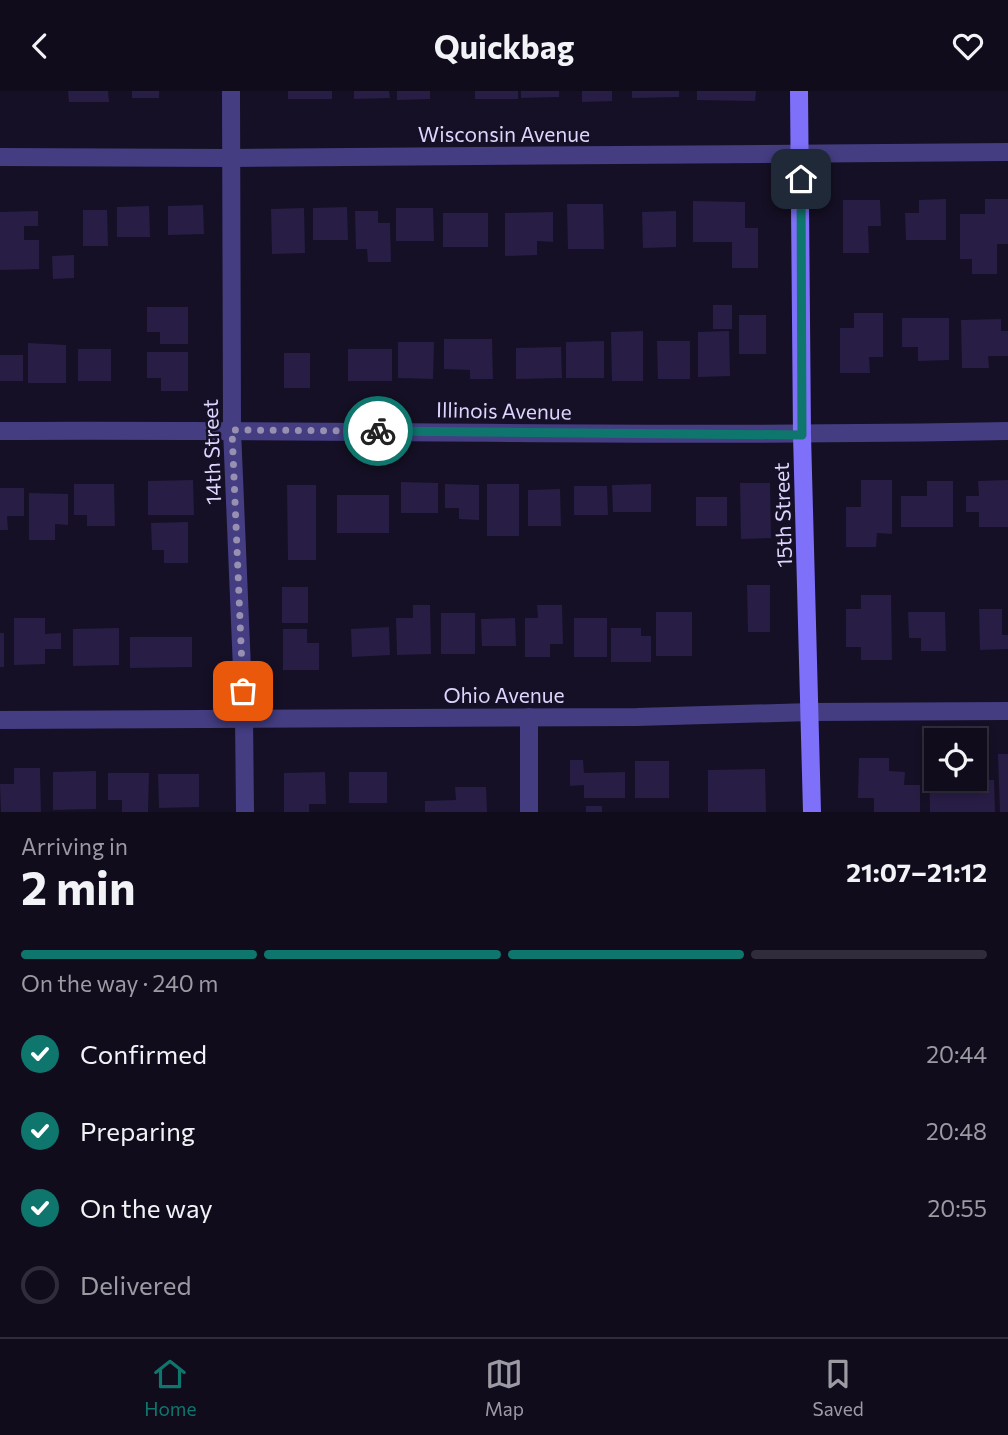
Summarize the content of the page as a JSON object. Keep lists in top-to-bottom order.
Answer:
{
  "streets": {
    "street": [
      "Wisconsin Avenue",
      "Illinois Avenue",
      "14th Street",
      "15th Street",
      "Ohio Avenue"
    ]
  },
  "crossings": [
    ["Wisconsin Avenue", "14th Street"],
    ["Wisconsin Avenue", "15th Street"],
    ["Illinois Avenue", "14th Street"],
    ["Illinois Avenue", "15th Street"],
    ["14th Street", "Ohio Avenue"],
    ["15th Street", "Ohio Avenue"]
  ],
  "page": {
    "header": "Quickbag",
    "heading": ["2 min", "Arriving in", "21:07–21:12"],
    "bar": "On the way · 240 m",
    "list": [
      ["Confirmed", "20:44"],
      ["Preparing", "20:48"],
      ["On the way", "20:55"],
      "Delivered"
    ],
    "tabs": ["Home", "Map", "Saved"]
  }
}
